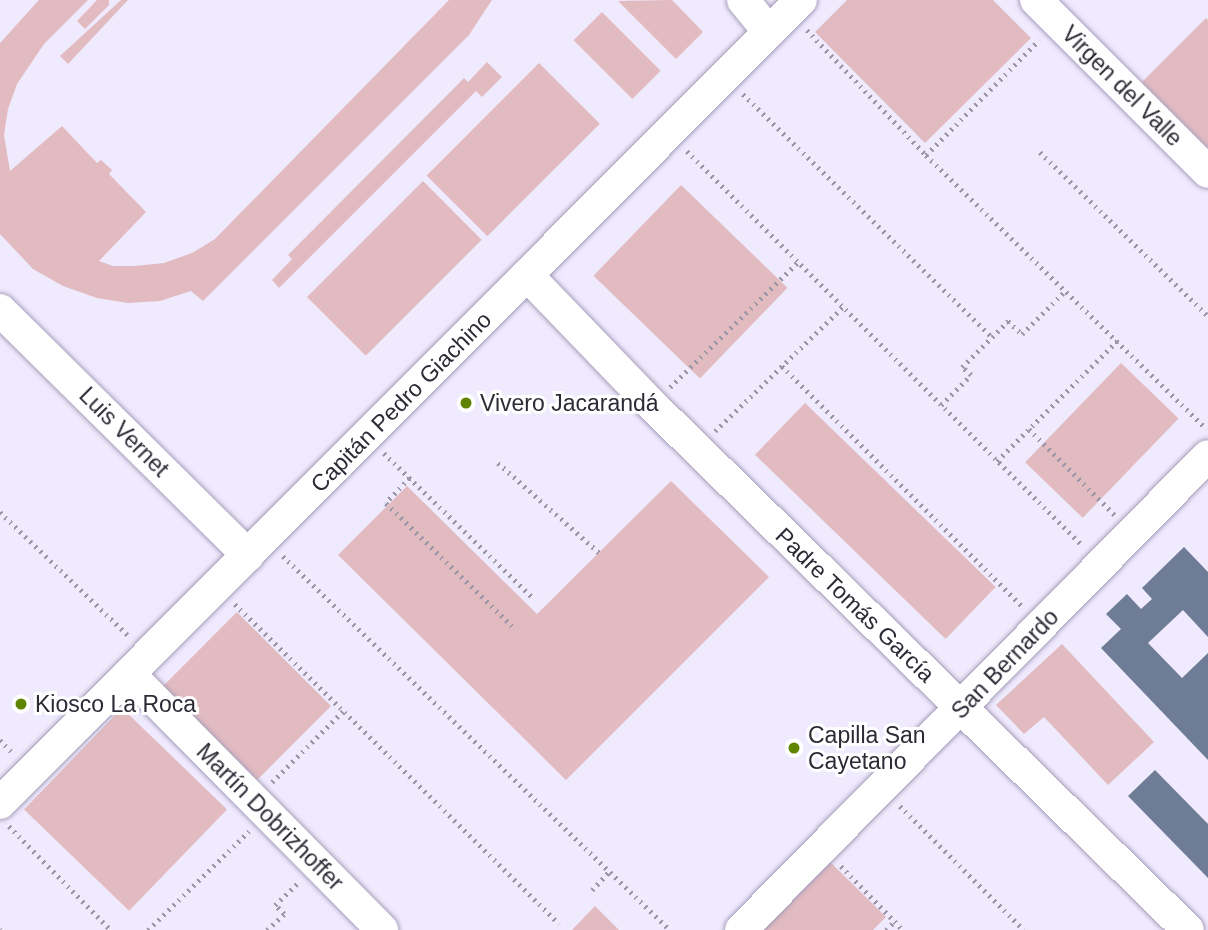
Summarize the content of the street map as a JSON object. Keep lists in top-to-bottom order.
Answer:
{
  "streets": {
    "street": [
      "Virgen del Valle",
      "Capitán Pedro Giachino",
      "Luis Vernet",
      "Padre Tomás García",
      "San Bernardo",
      "Martín Dobrizhoffer"
    ]
  },
  "crossings": [
    ["Capitán Pedro Giachino", "Luis Vernet"],
    ["Capitán Pedro Giachino", "Padre Tomás García"],
    ["Capitán Pedro Giachino", "Martín Dobrizhoffer"],
    ["Padre Tomás García", "San Bernardo"]
  ],
  "places": ["Vivero Jacarandá", "Kiosco La Roca", "Capilla San Cayetano"]
}
